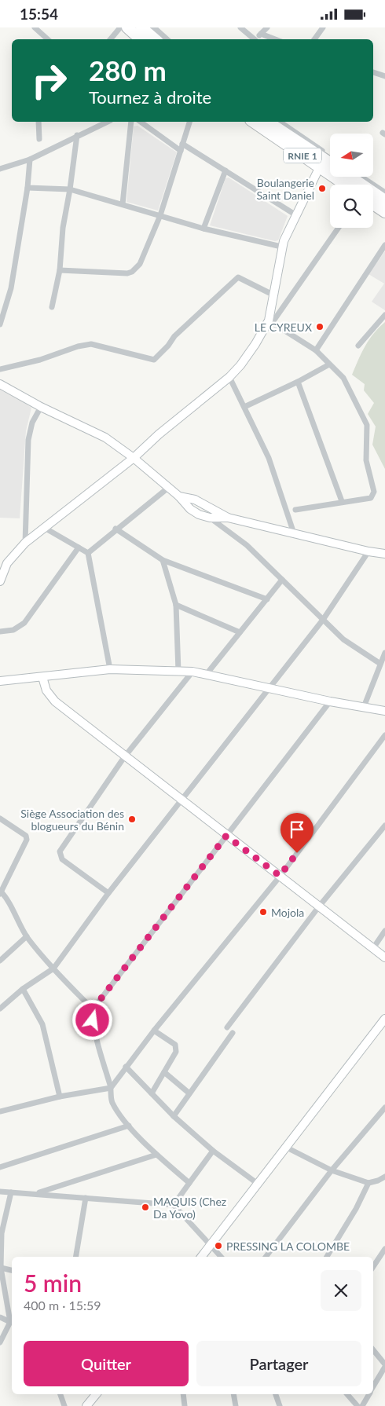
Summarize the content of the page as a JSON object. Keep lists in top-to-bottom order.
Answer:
{
  "streets": {
    "highway": ["RNIE 1"]
  },
  "places": [
    "Boulangerie Saint Daniel",
    "LE CYREUX",
    "Siège Association des blogueurs du Bénin",
    "Mojola",
    "MAQUIS (Chez Da Yovo)",
    "PRESSING LA COLOMBE"
  ],
  "north": "left",
  "page": {
    "status": "15:54",
    "turn": ["280 m", "Tournez à droite"],
    "heading": ["5 min", "400 m · 15:59"],
    "buttons": ["Quitter", "Partager"]
  }
}
